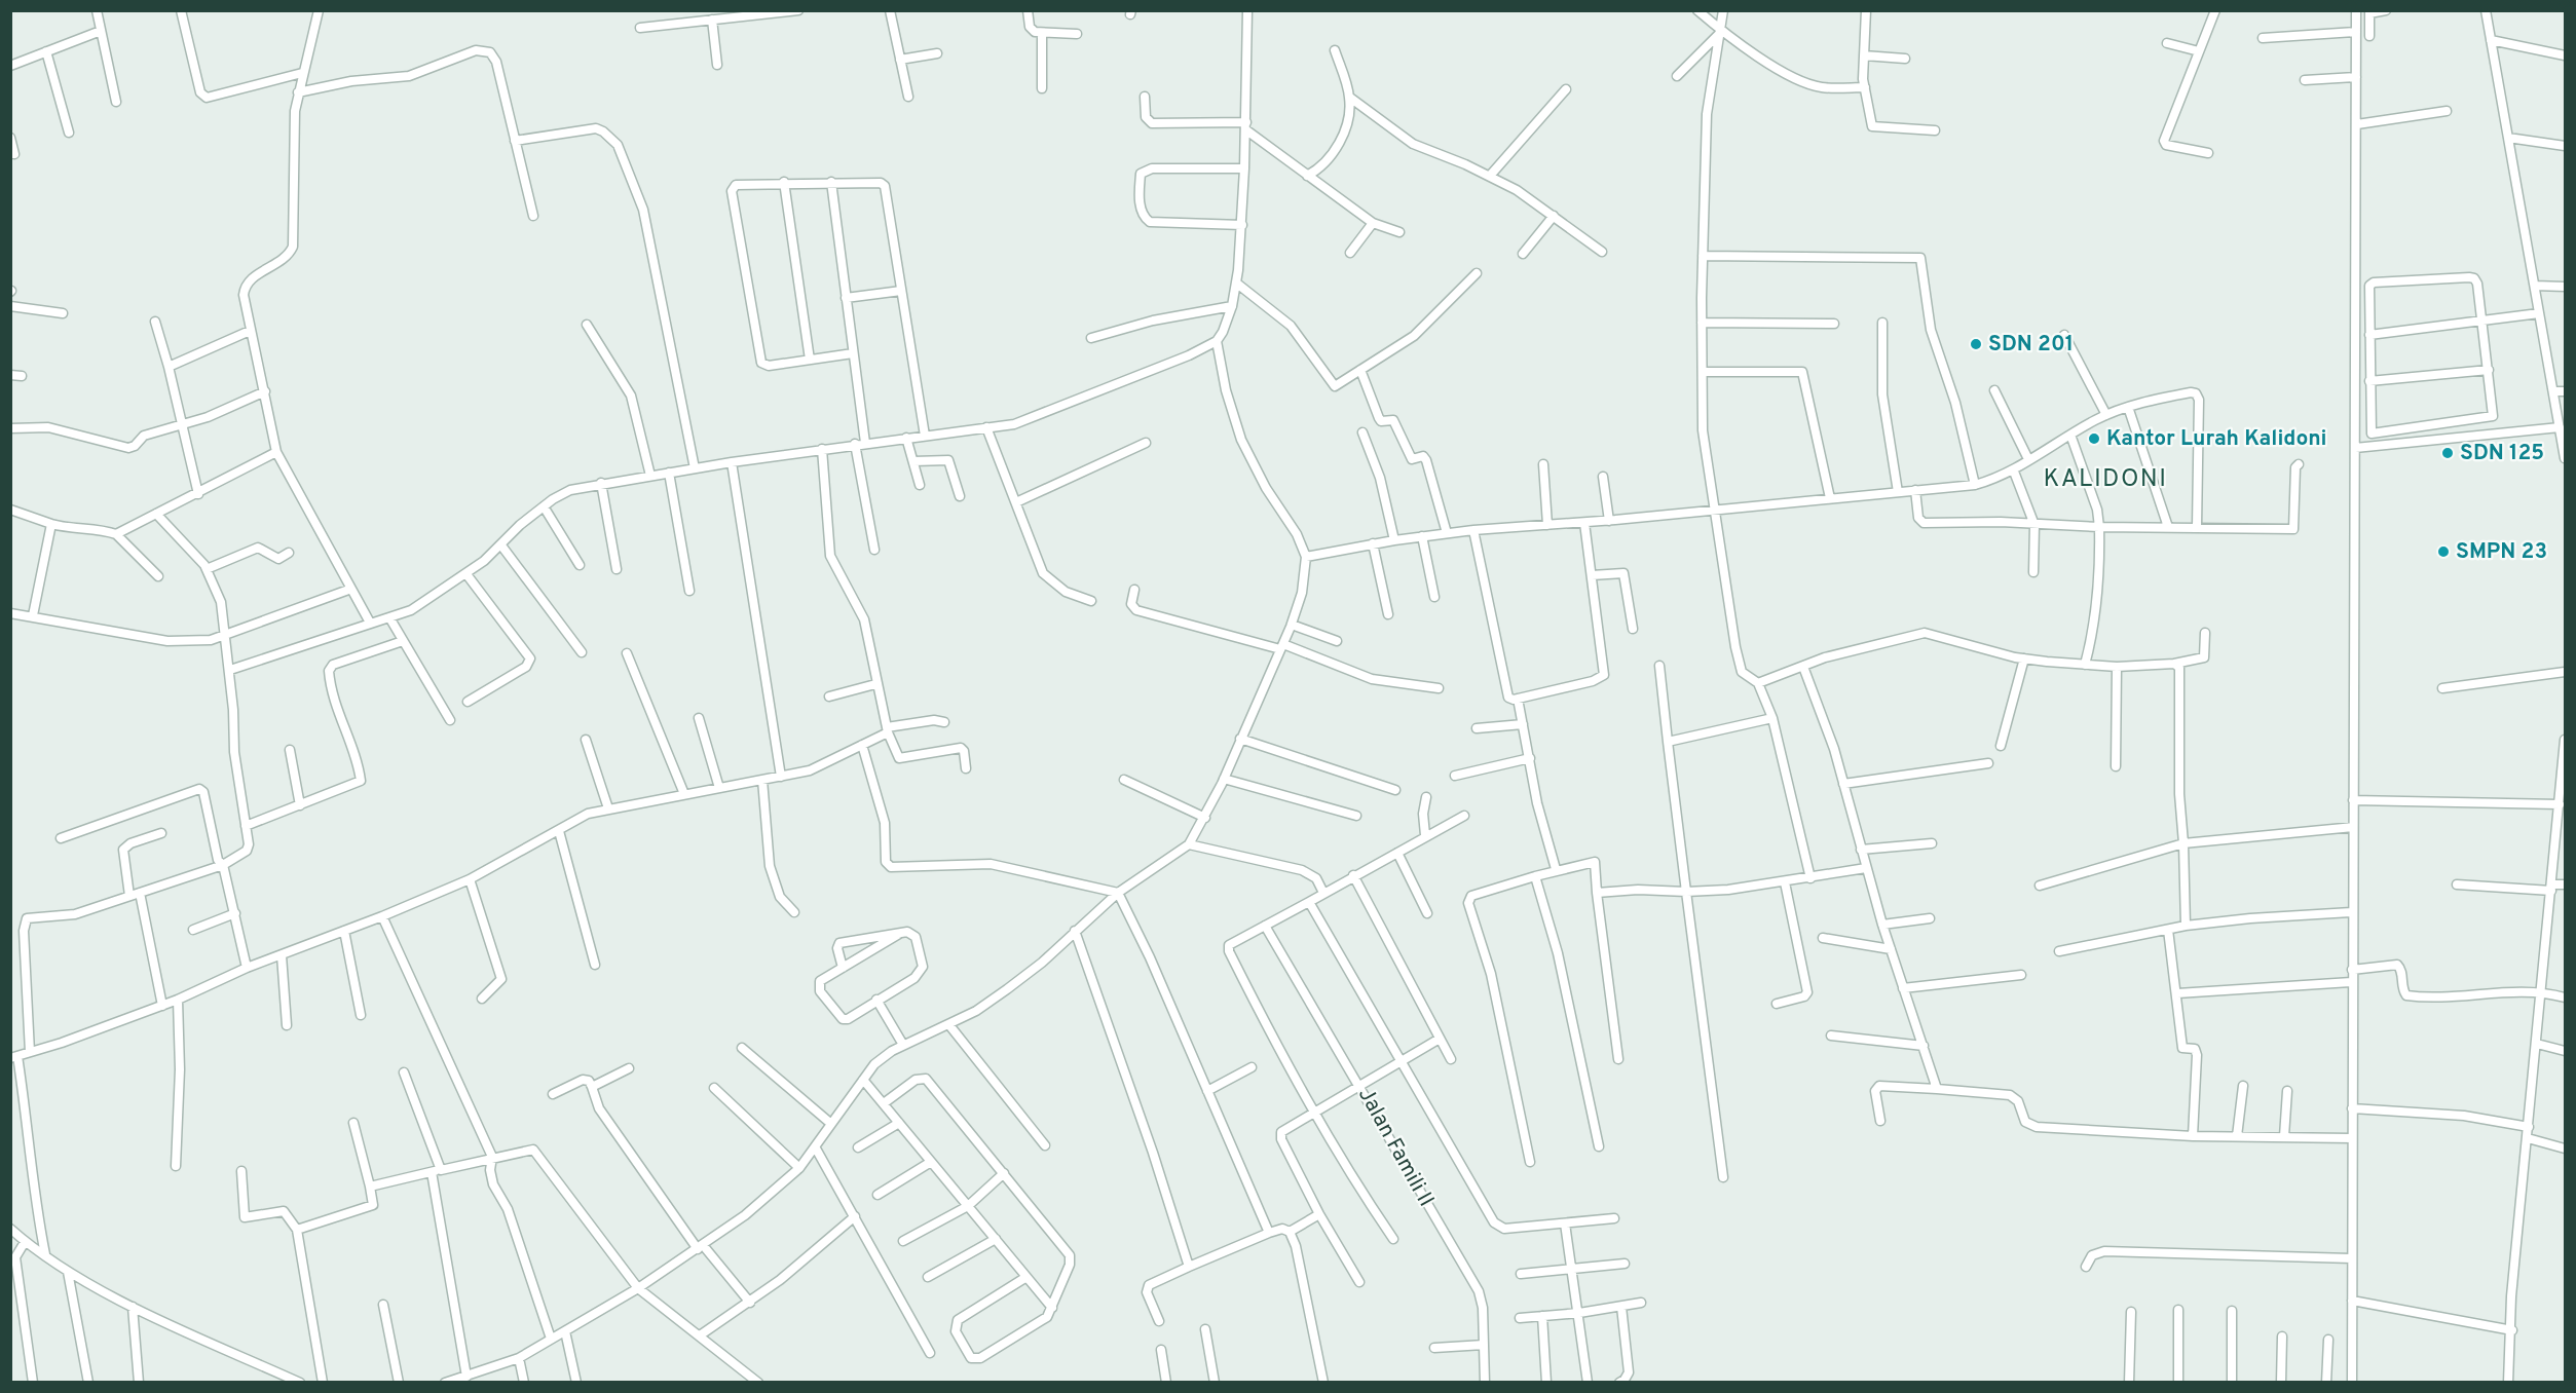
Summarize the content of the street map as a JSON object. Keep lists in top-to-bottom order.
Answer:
{
  "streets": {
    "street": ["Jalan Famili II"]
  },
  "districts": ["KALIDONI"],
  "places": [
    "SDN 201",
    "Kantor Lurah Kalidoni",
    "SDN 125",
    "SMPN 23"
  ]
}
